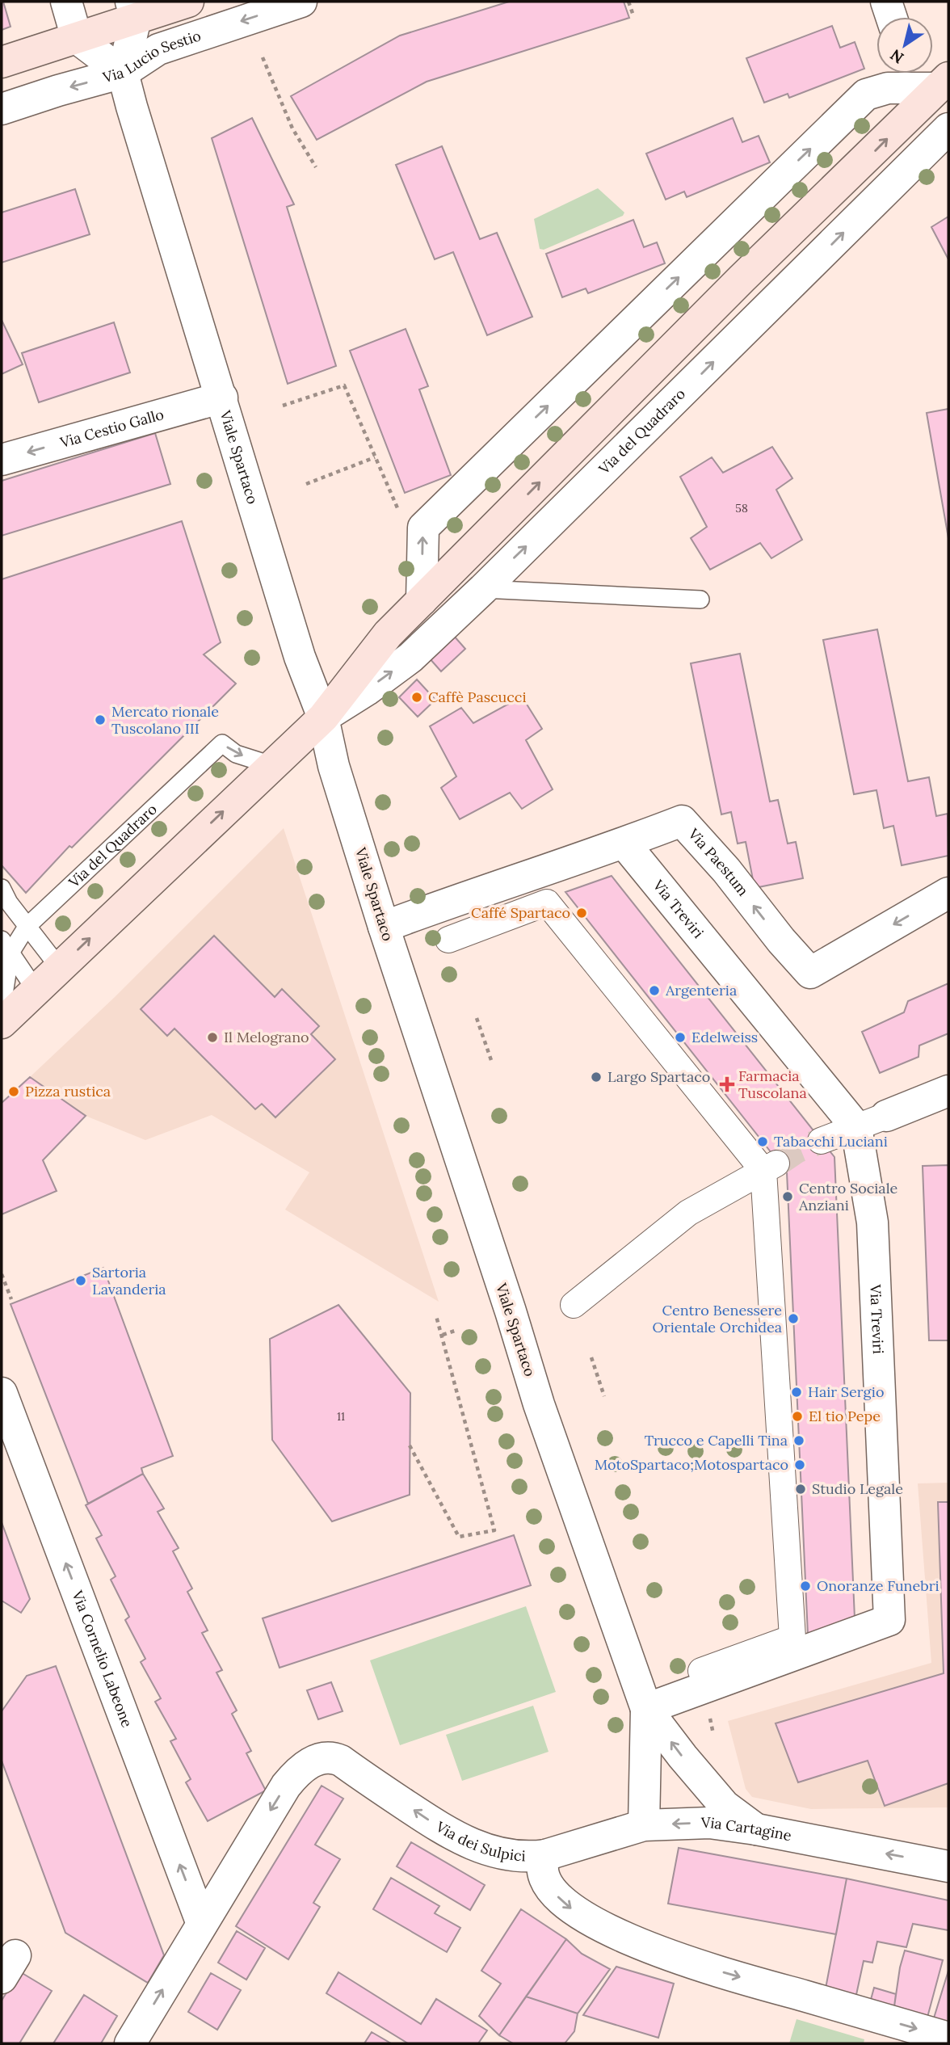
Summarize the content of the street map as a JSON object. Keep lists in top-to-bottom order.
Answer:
{
  "streets": {
    "main road": ["Via del Quadraro"],
    "street": [
      "Via Lucio Sestio",
      "Via Cestio Gallo",
      "Viale Spartaco",
      "Via Paestum",
      "Via Treviri",
      "Via Cornelio Labeone",
      "Via Cartagine",
      "Via dei Sulpici"
    ]
  },
  "crossings": [
    ["Via Lucio Sestio", "Viale Spartaco"],
    ["Via Cestio Gallo", "Viale Spartaco"],
    ["Via del Quadraro", "Viale Spartaco"],
    ["Viale Spartaco", "Via Paestum"],
    ["Viale Spartaco", "Via Treviri"],
    ["Via Paestum", "Via Treviri"],
    ["Via Cornelio Labeone", "Via dei Sulpici"],
    ["Via Cartagine", "Via dei Sulpici"]
  ],
  "one_way": [
    "Via Lucio Sestio",
    "Via Cestio Gallo",
    "Via del Quadraro",
    "Via Cornelio Labeone",
    "Via Cartagine"
  ],
  "places": {
    "other": [
      "Caffè Pascucci",
      "Mercato rionale Tuscolano III",
      "Caffé Spartaco",
      "Argenteria",
      "Il Melograno",
      "Edelweiss",
      "Largo Spartaco",
      "Pizza rustica",
      "Tabacchi Luciani",
      "Centro Sociale Anziani",
      "Sartoria Lavanderia",
      "Centro Benessere Orientale Orchidea",
      "Hair Sergio",
      "El tio Pepe",
      "Trucco e Capelli Tina",
      "MotoSpartaco;Motospartaco",
      "Studio Legale",
      "Onoranze Funebri"
    ],
    "health": ["Farmacia Tuscolana"]
  },
  "house_numbers": ["58", "11"],
  "north": "bottom left"
}
